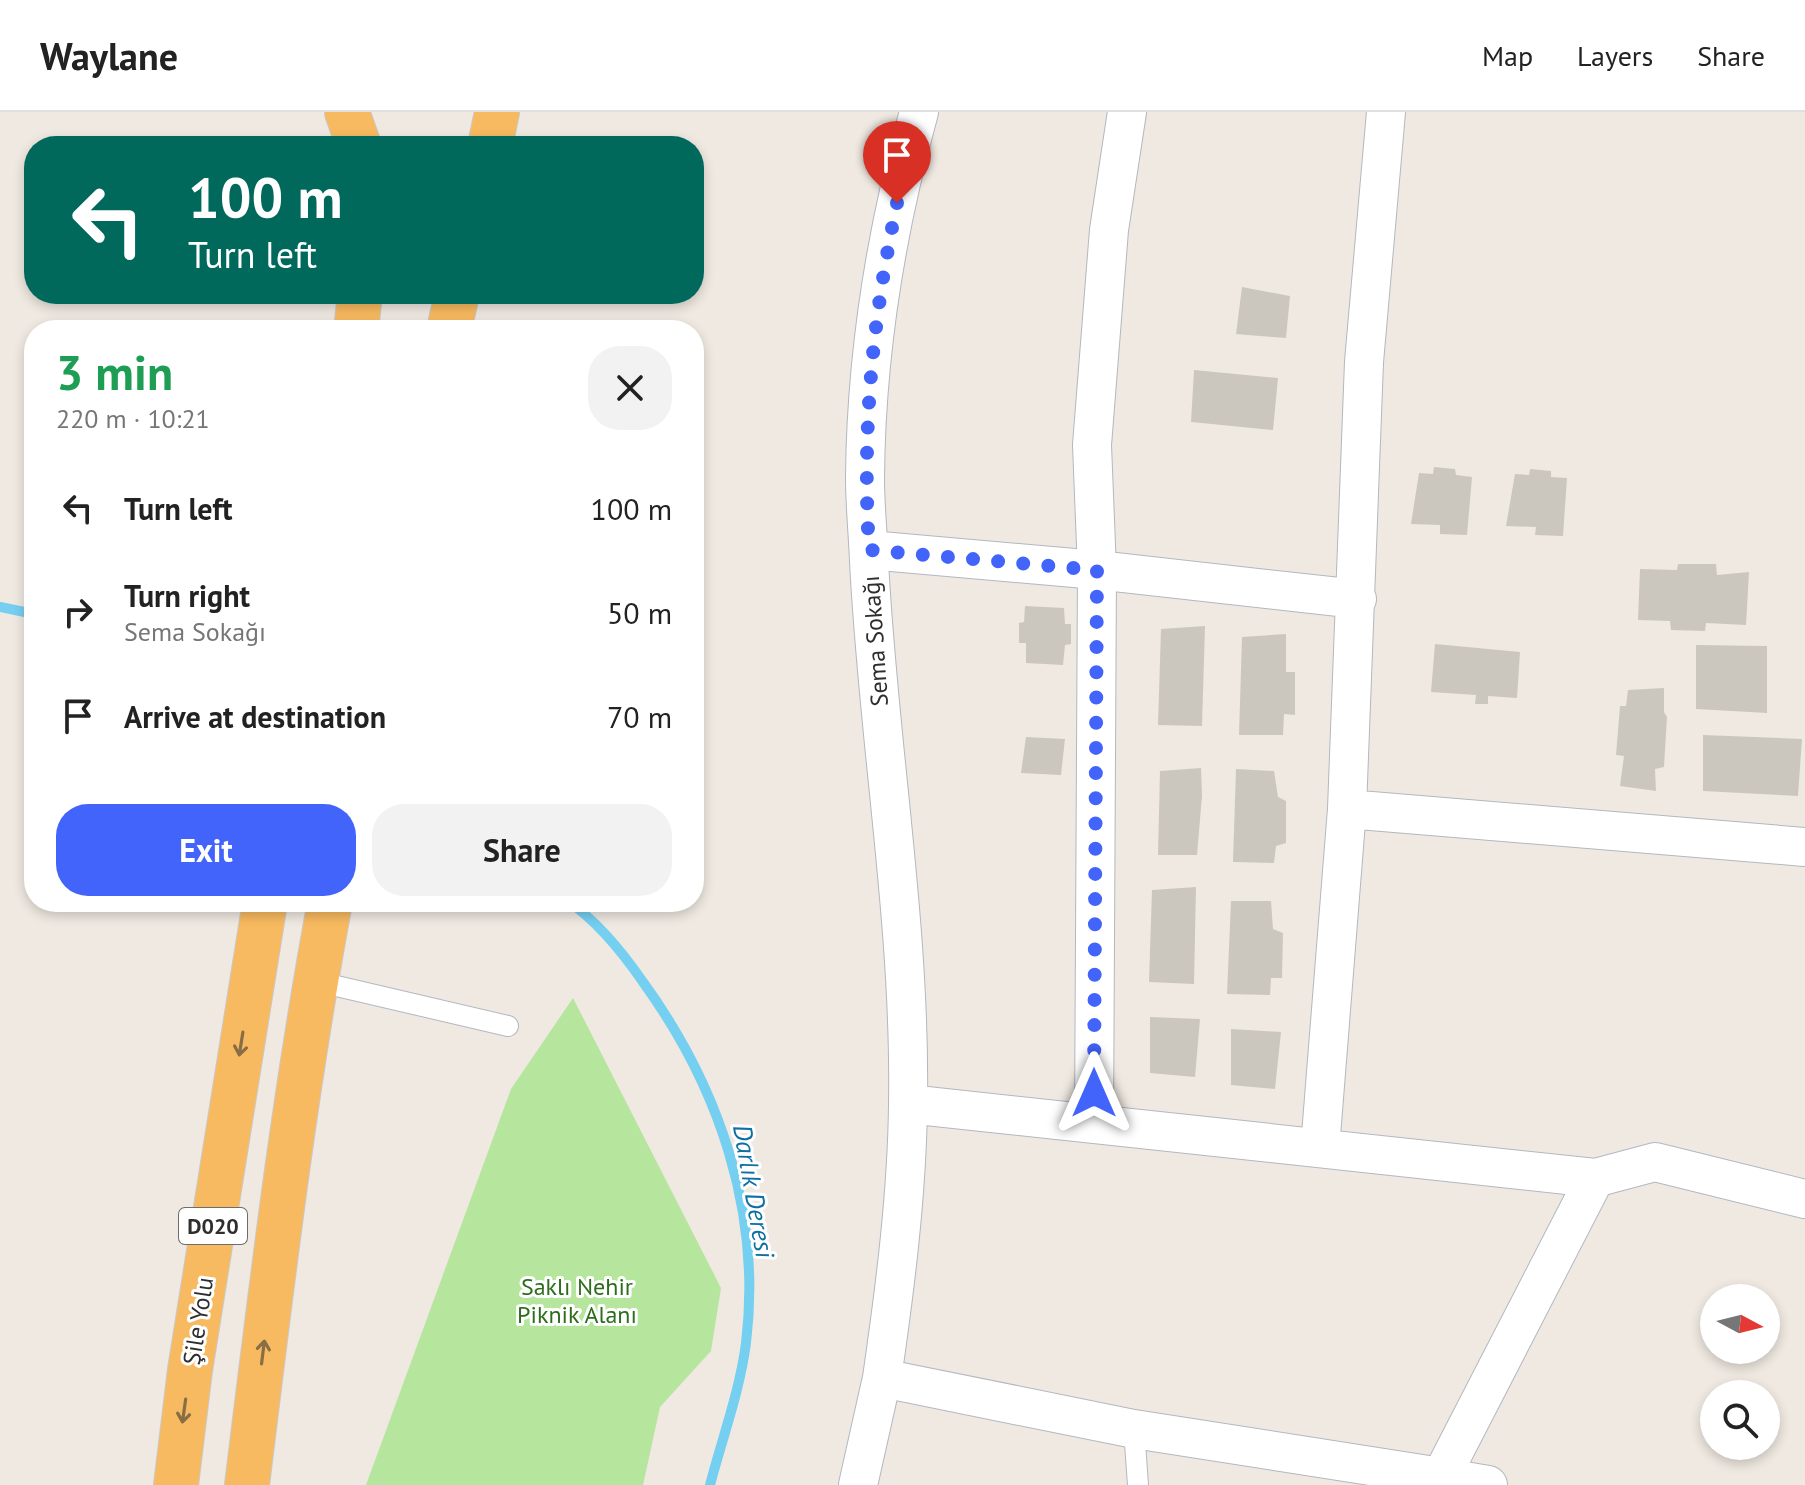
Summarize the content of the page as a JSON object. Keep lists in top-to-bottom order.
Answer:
{
  "streets": {
    "highway": ["D020", "Şile Yolu"],
    "street": ["Sema Sokağı"]
  },
  "water": ["Darlık Deresi"],
  "parks": ["Saklı Nehir Piknik Alanı"],
  "north": "right",
  "page": {
    "header": "Waylane",
    "nav": ["Map", "Layers", "Share"],
    "turn": ["100 m", "Turn left"],
    "heading": ["3 min", "220 m · 10:21"],
    "list": [
      {
        "name": "Turn left",
        "value": "100 m"
      },
      {
        "name": "Turn right",
        "note": "Sema Sokağı",
        "value": "50 m"
      },
      {
        "name": "Arrive at destination",
        "value": "70 m"
      }
    ],
    "buttons": ["Exit", "Share"]
  }
}
